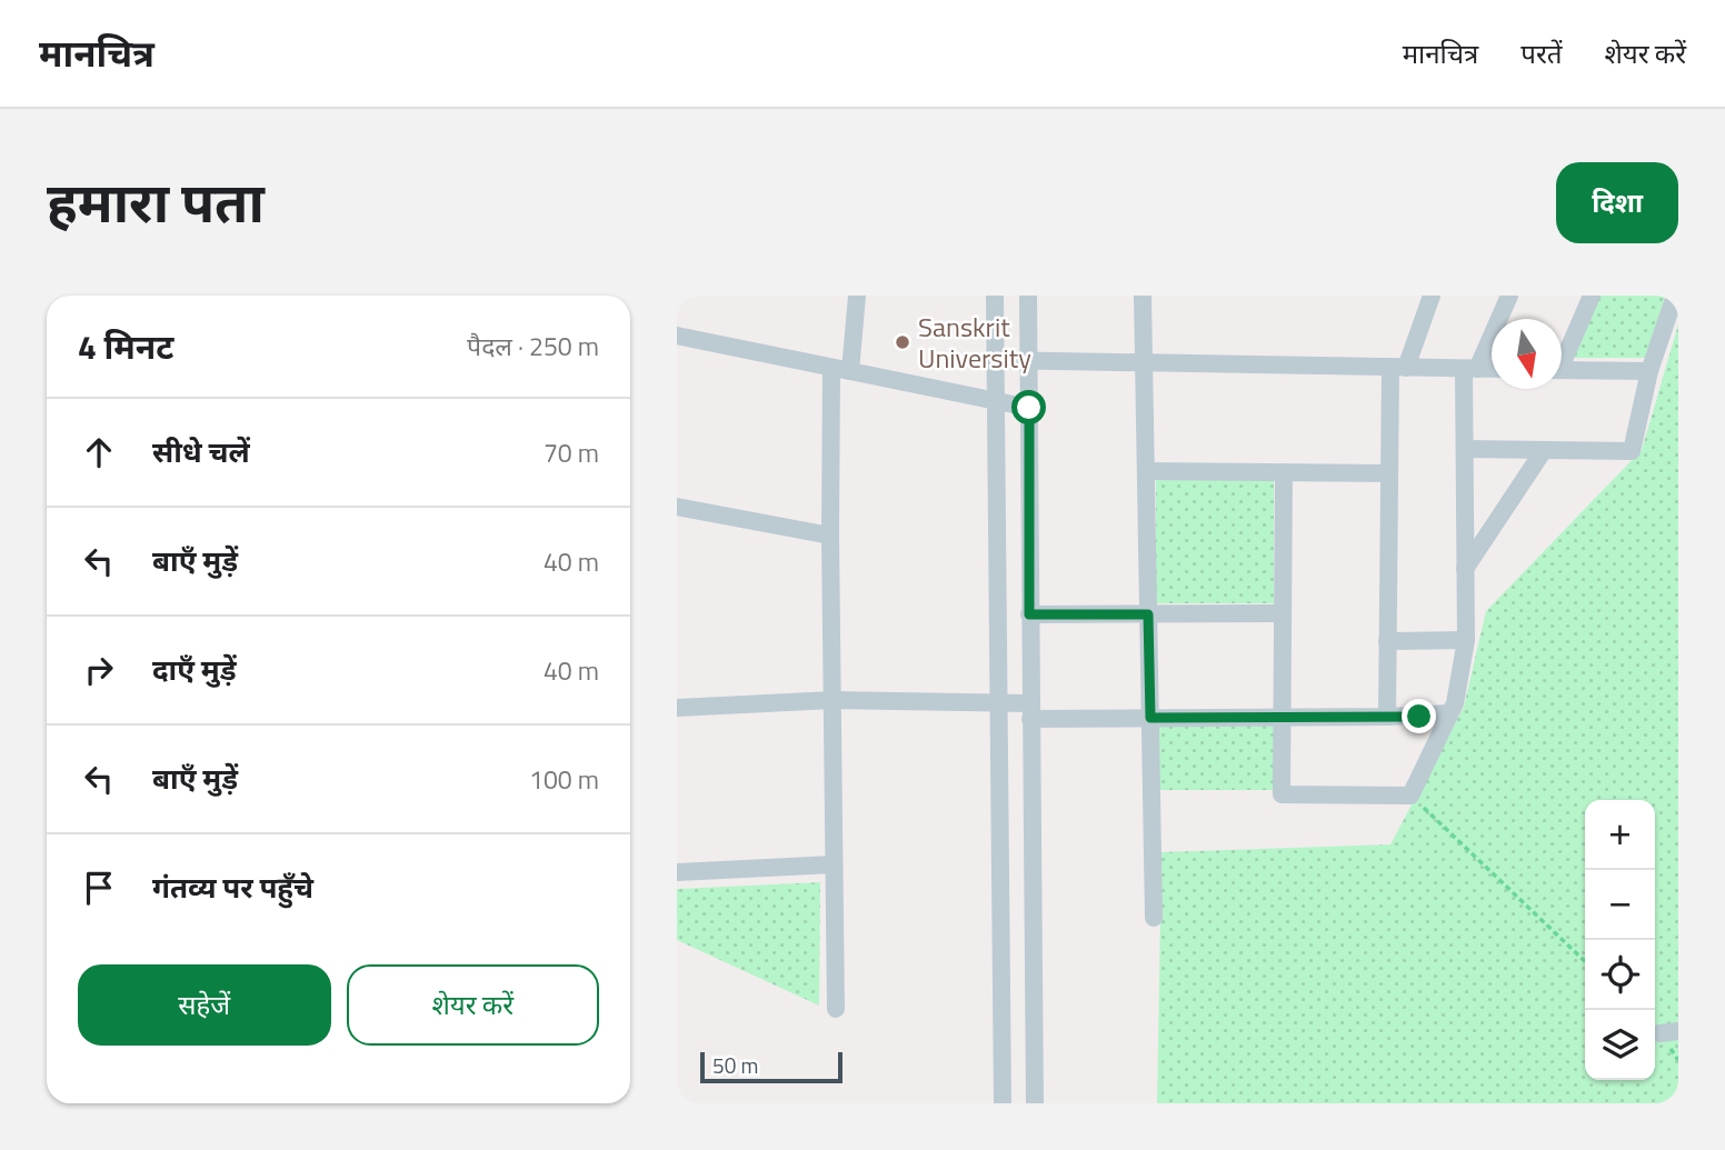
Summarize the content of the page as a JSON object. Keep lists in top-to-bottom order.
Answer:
{
  "places": ["Sanskrit University"],
  "scale_bar": "50 m",
  "north": "bottom",
  "page": {
    "header": "मानचित्र",
    "nav": ["मानचित्र", "परतें", "शेयर करें"],
    "title": "हमारा पता",
    "buttons": [
      "दिशा",
      ["सहेजें", "शेयर करें"]
    ],
    "heading": ["4 मिनट", "पैदल · 250 m"],
    "list": [
      ["सीधे चलें", "70 m"],
      ["बाएँ मुड़ें", "40 m"],
      ["दाएँ मुड़ें", "40 m"],
      ["बाएँ मुड़ें", "100 m"],
      "गंतव्य पर पहुँचे"
    ],
    "map_buttons": ["+", "−"],
    "scale": "50 m"
  }
}
